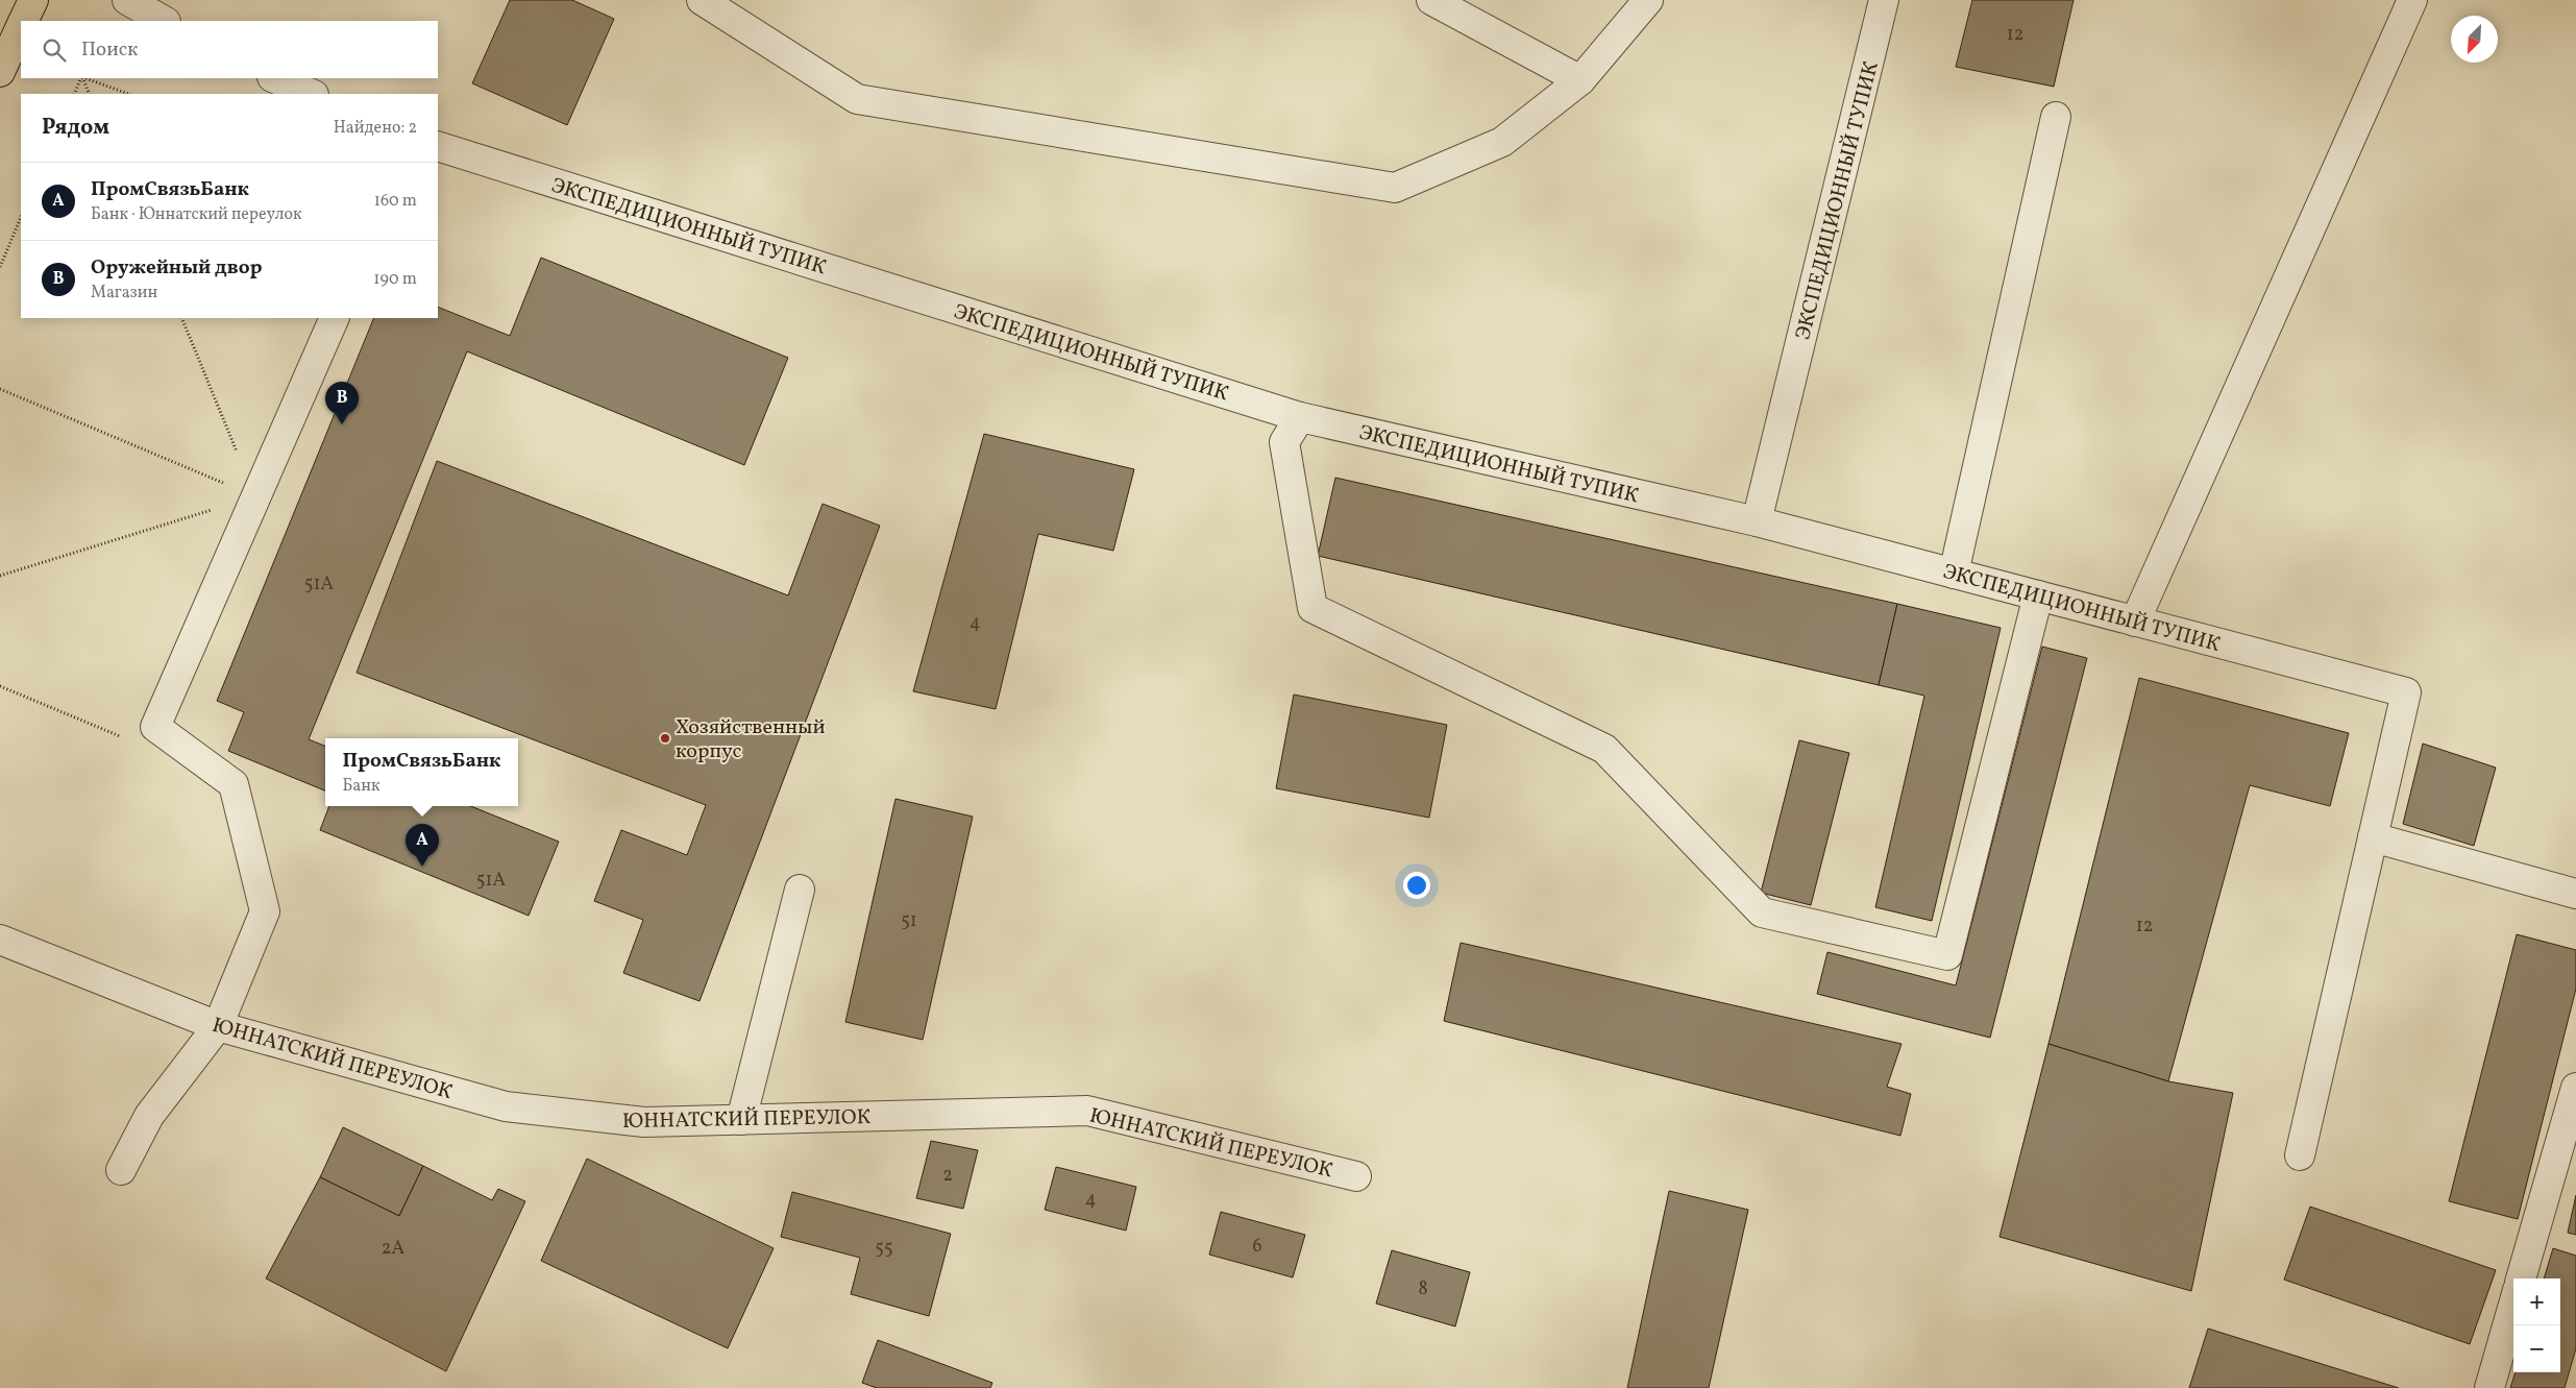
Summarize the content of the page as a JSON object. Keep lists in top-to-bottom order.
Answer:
{
  "streets": {
    "street": ["ЭКСПЕДИЦИОННЫЙ ТУПИК", "ЮННАТСКИЙ ПЕРЕУЛОК"]
  },
  "places": ["Хозяйственный корпус"],
  "house_numbers": [
    "12",
    "51А",
    "4",
    "51А",
    "51",
    "12",
    "2",
    "4",
    "6",
    "2А",
    "55",
    "8"
  ],
  "north": "bottom left",
  "page": {
    "search": "Поиск",
    "heading": ["Рядом", "Найдено: 2"],
    "list": [
      {
        "mark": "A",
        "name": "ПромСвязьБанк",
        "note": "Банк · Юннатский переулок",
        "value": "160 m"
      },
      {
        "mark": "B",
        "name": "Оружейный двор",
        "note": "Магазин",
        "value": "190 m"
      }
    ],
    "pins": ["B", "A"],
    "popup": ["ПромСвязьБанк", "Банк"],
    "map_buttons": ["+", "−"]
  }
}
